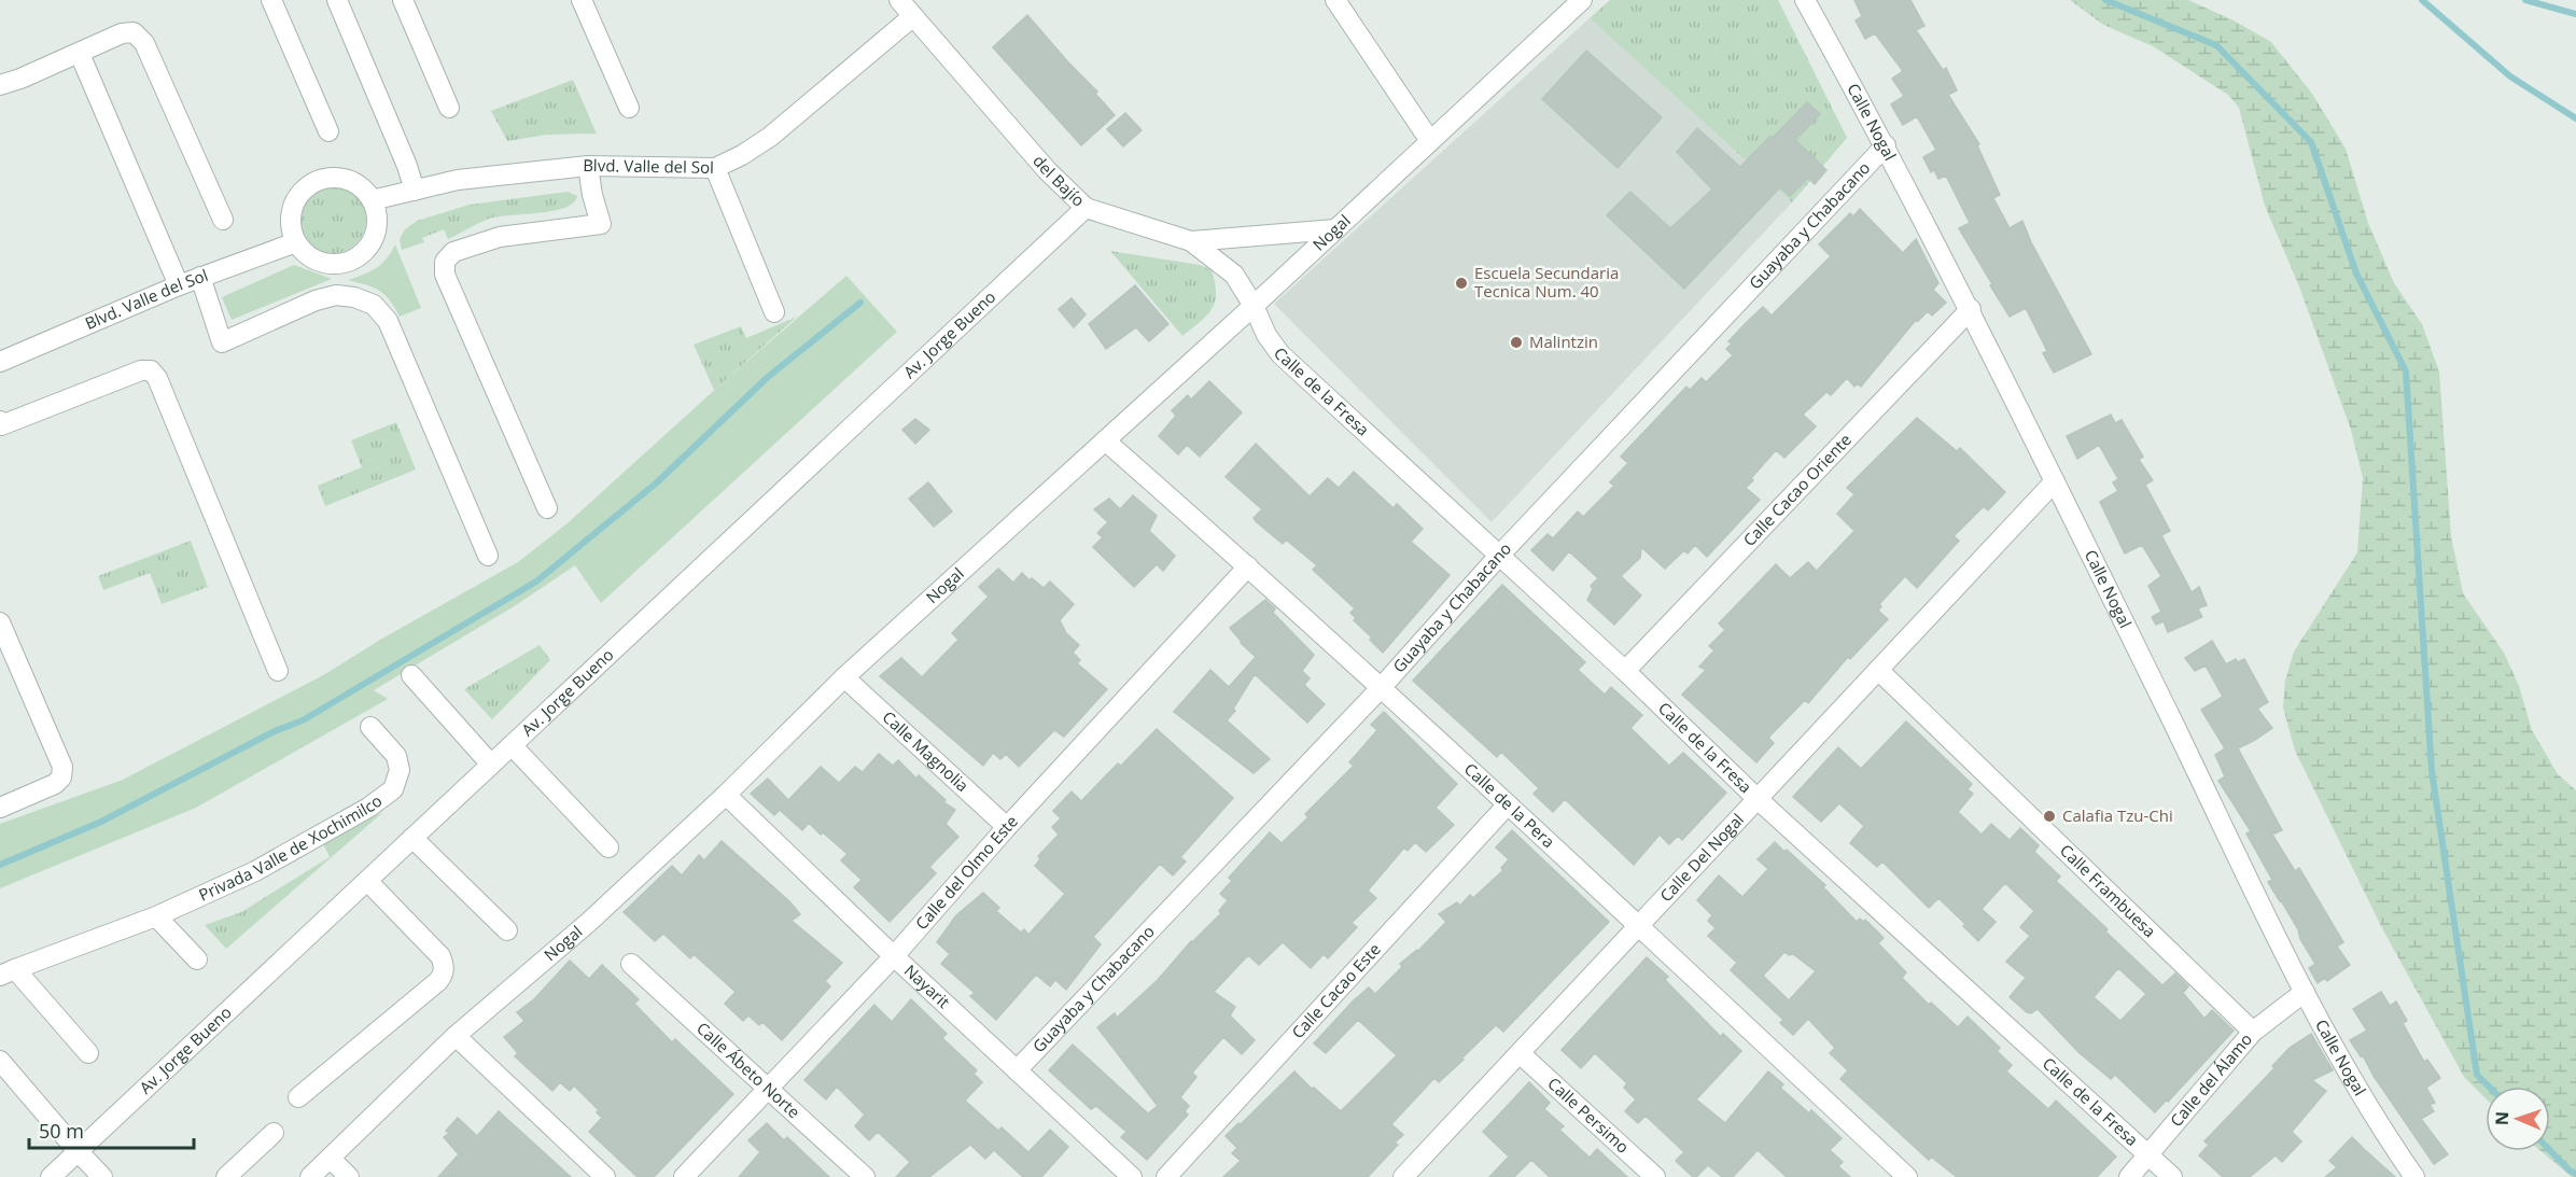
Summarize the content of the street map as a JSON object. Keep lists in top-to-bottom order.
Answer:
{
  "streets": {
    "street": [
      "Calle Nogal",
      "Blvd. Valle del Sol",
      "del Bajío",
      "Guayaba y Chabacano",
      "Nogal",
      "Av. Jorge Bueno",
      "Calle de la Fresa",
      "Calle Cacao Oriente",
      "Calle Magnolia",
      "Calle de la Pera",
      "Privada Valle de Xochimilco",
      "Calle Del Nogal",
      "Calle del Olmo Este",
      "Calle Frambuesa",
      "Nayarit",
      "Calle Cacao Este",
      "Calle Ábeto Norte",
      "Calle del Álamo",
      "Calle Persimo"
    ]
  },
  "crossings": [
    ["Calle Nogal", "Guayaba y Chabacano"],
    ["Calle Nogal", "Calle Cacao Oriente"],
    ["Calle Nogal", "Calle Del Nogal"],
    ["Calle Nogal", "Calle del Álamo"],
    ["Blvd. Valle del Sol", "del Bajío"],
    ["del Bajío", "Nogal"],
    ["del Bajío", "Av. Jorge Bueno"],
    ["del Bajío", "Calle de la Fresa"],
    ["Guayaba y Chabacano", "Calle de la Fresa"],
    ["Guayaba y Chabacano", "Calle de la Pera"],
    ["Guayaba y Chabacano", "Nayarit"],
    ["Nogal", "Calle de la Fresa"],
    ["Nogal", "Calle Magnolia"],
    ["Nogal", "Calle de la Pera"],
    ["Nogal", "Nayarit"],
    ["Calle de la Fresa", "Calle Cacao Oriente"],
    ["Calle de la Fresa", "Calle Del Nogal"],
    ["Calle de la Fresa", "Calle del Álamo"],
    ["Calle Magnolia", "Calle del Olmo Este"],
    ["Calle de la Pera", "Calle Del Nogal"],
    ["Calle de la Pera", "Calle del Olmo Este"],
    ["Calle de la Pera", "Calle Cacao Este"],
    ["Calle Del Nogal", "Calle Frambuesa"],
    ["Calle Del Nogal", "Calle Persimo"],
    ["Calle del Olmo Este", "Nayarit"],
    ["Calle del Olmo Este", "Calle Ábeto Norte"],
    ["Calle Frambuesa", "Calle del Álamo"]
  ],
  "places": ["Escuela Secundaria Tecnica Num. 40", "Malintzin", "Calafia Tzu-Chi"],
  "scale_bar": "50 m",
  "north": "left"
}
